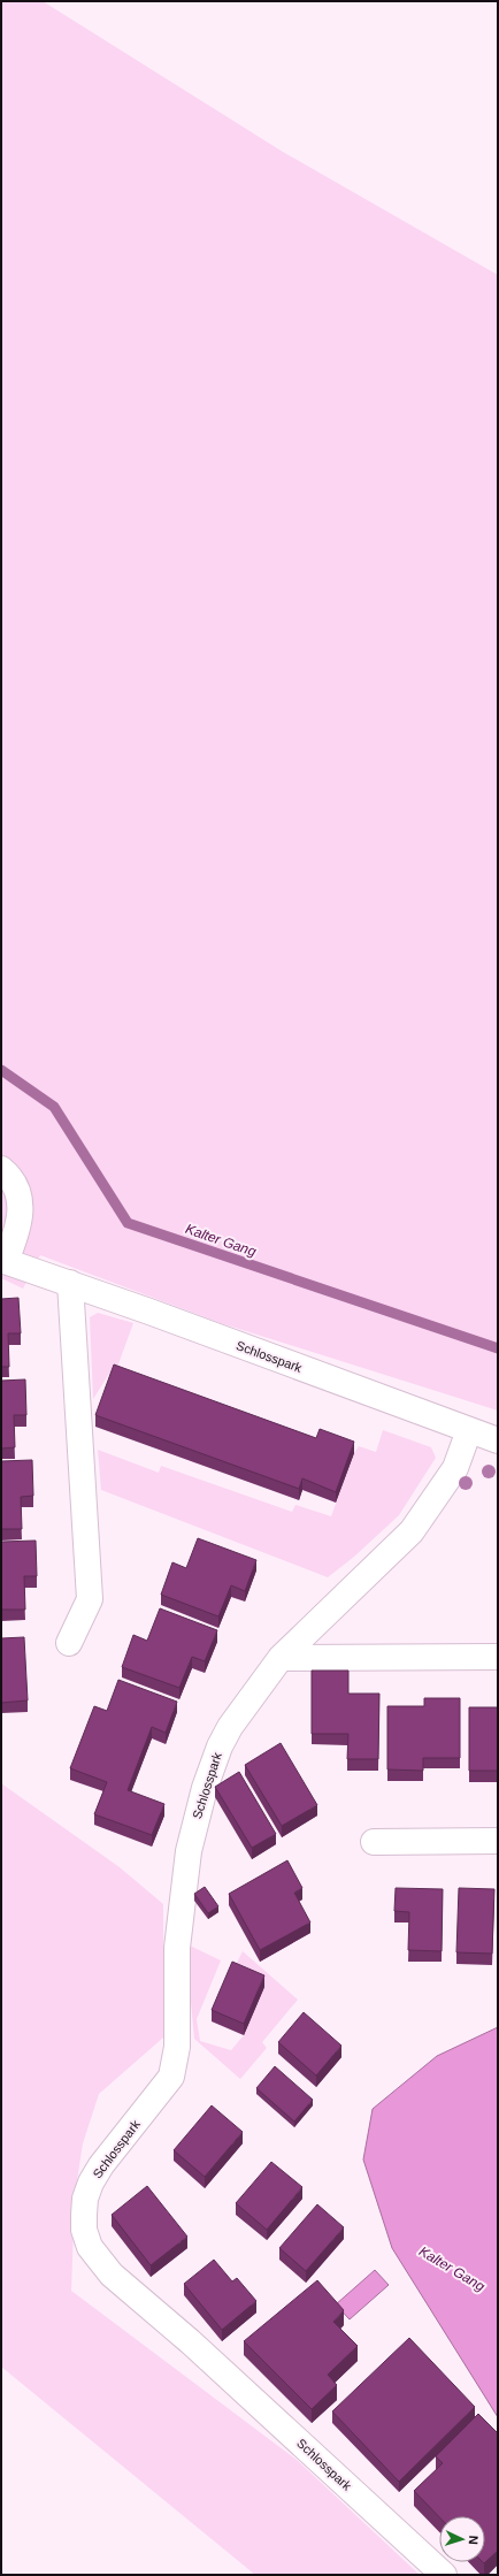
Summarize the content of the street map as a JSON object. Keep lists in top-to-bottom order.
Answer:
{
  "streets": {
    "street": ["Schlosspark"]
  },
  "water": ["Kalter Gang"],
  "north": "right"
}
